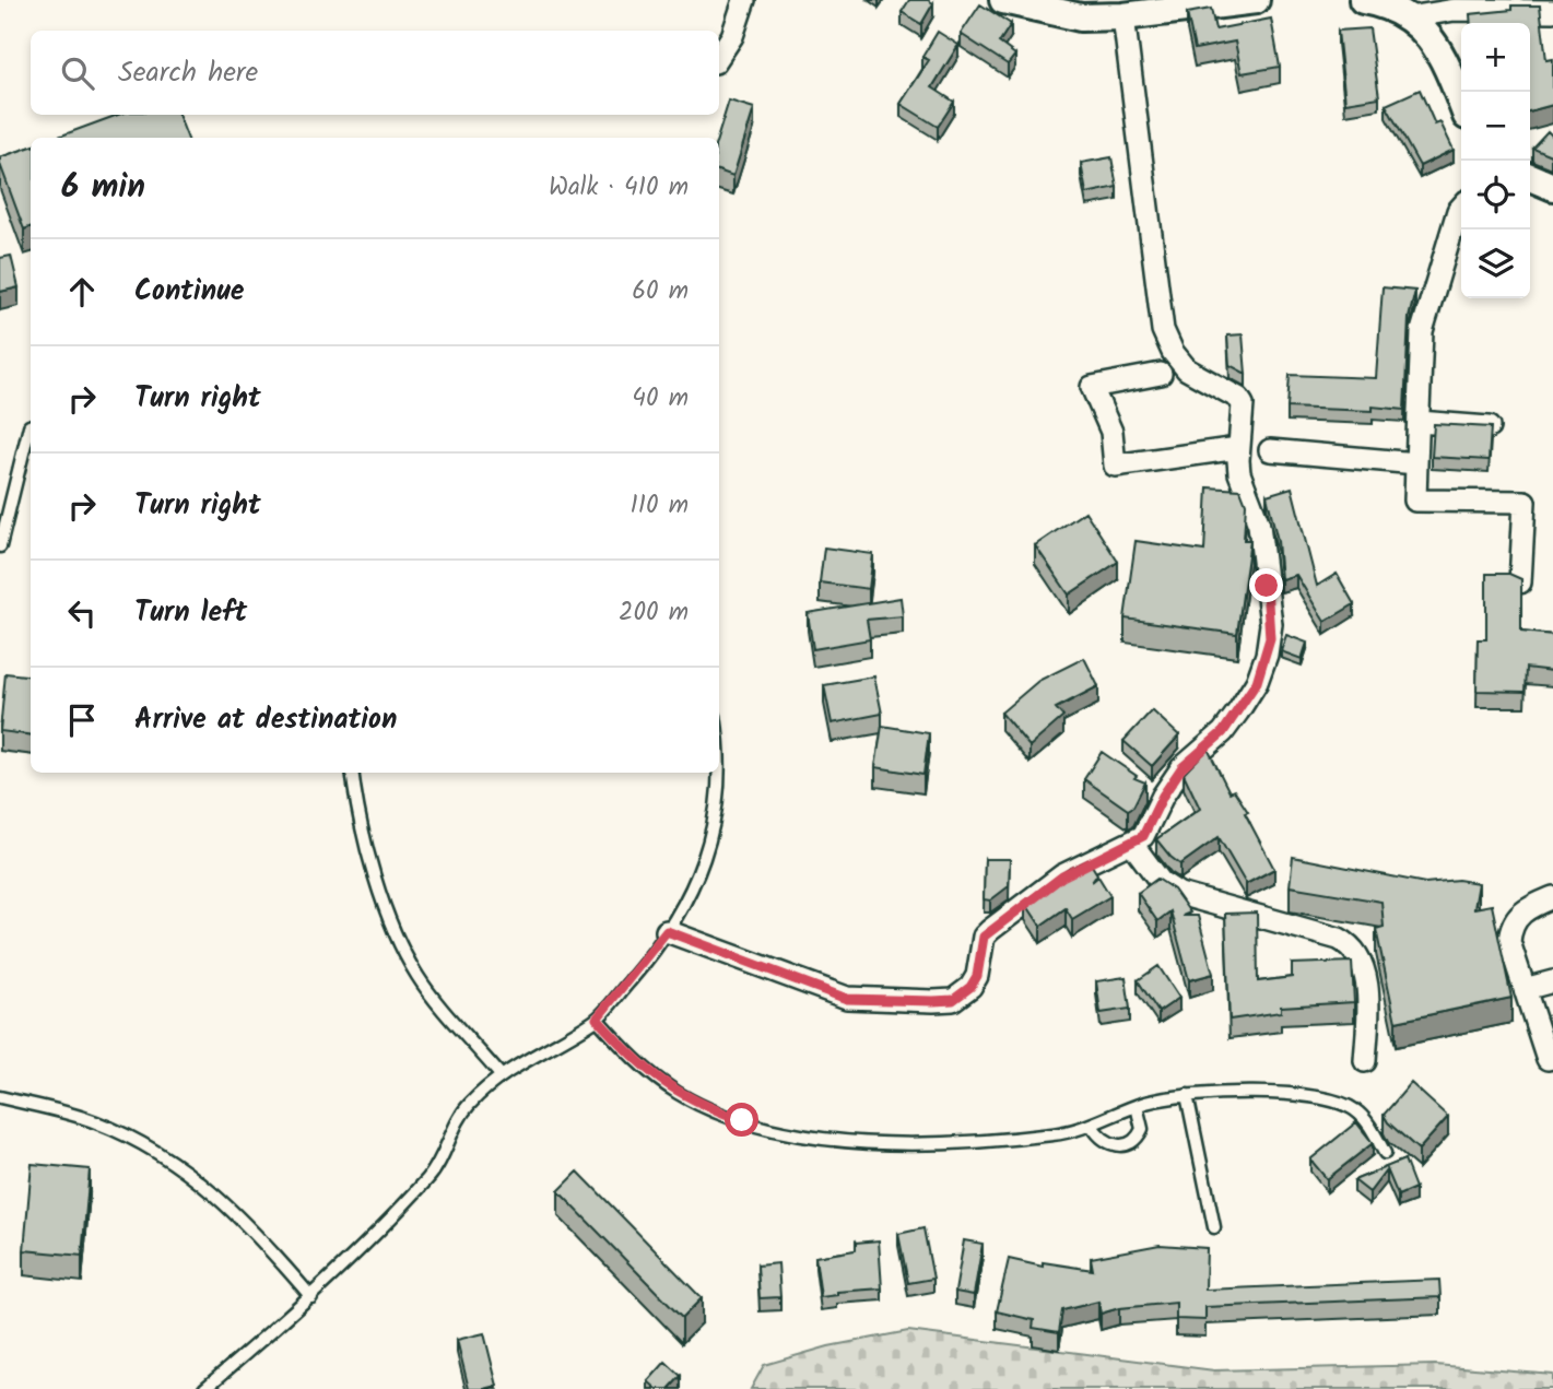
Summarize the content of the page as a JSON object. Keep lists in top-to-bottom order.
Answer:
{
  "page": {
    "map_buttons": ["+", "−"],
    "search": "Search here",
    "heading": ["6 min", "Walk · 410 m"],
    "list": [
      ["Continue", "60 m"],
      ["Turn right", "40 m"],
      ["Turn right", "110 m"],
      ["Turn left", "200 m"],
      "Arrive at destination"
    ]
  }
}
